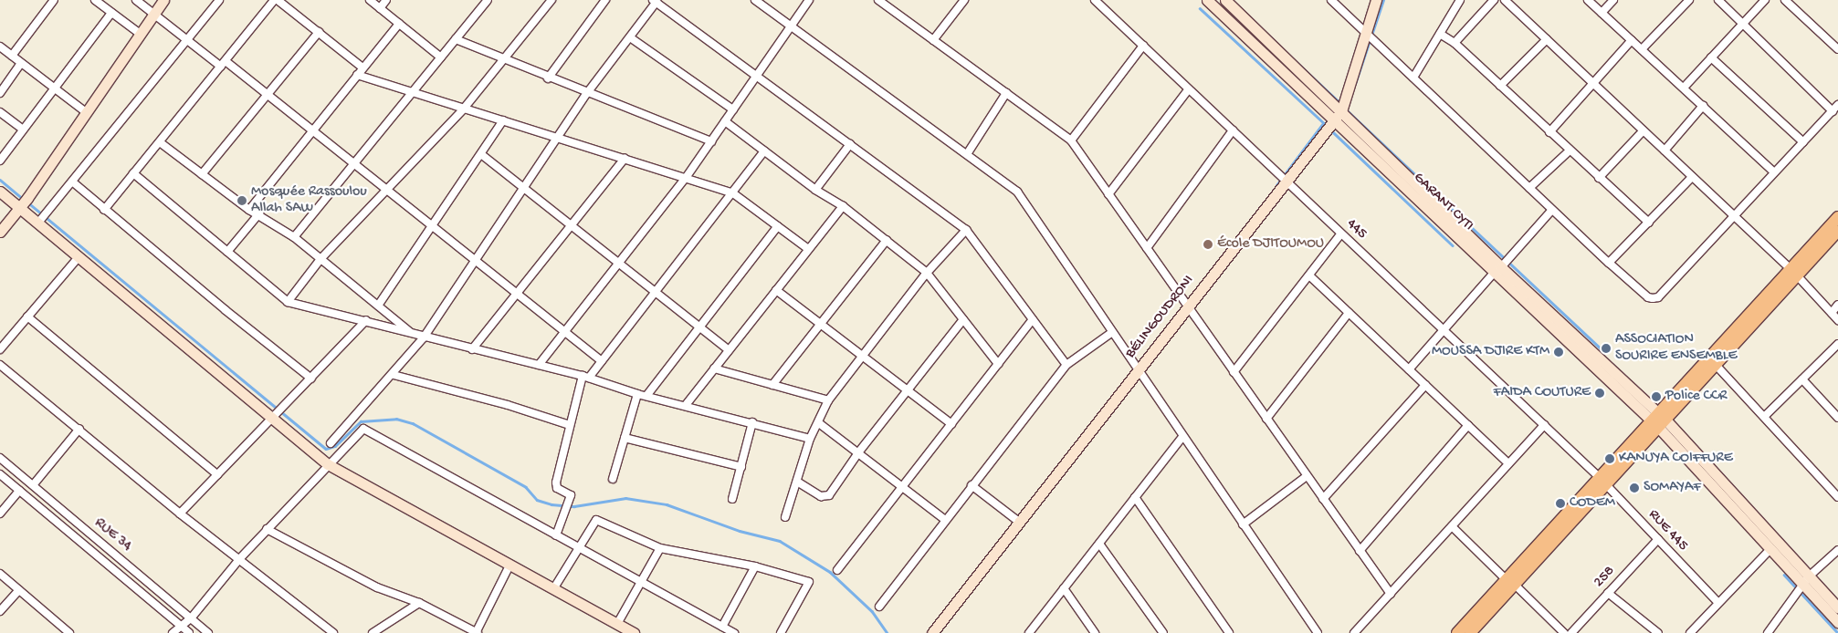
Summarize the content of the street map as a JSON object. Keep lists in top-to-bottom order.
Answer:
{
  "streets": {
    "street": [
      "GARANT CYTI",
      "445",
      "BÉLINGOUDRONI",
      "RUE 445",
      "RUE 34",
      "258"
    ]
  },
  "crossings": [
    ["GARANT CYTI", "BÉLINGOUDRONI"],
    ["445", "BÉLINGOUDRONI"],
    ["445", "RUE 445"],
    ["RUE 445", "258"]
  ],
  "places": [
    "Mosquée Rassoulou Allah SAW",
    "École DJITOUMOU",
    "ASSOCIATION SOURIRE ENSEMBLE",
    "MOUSSA DJIRE KTM",
    "FAIDA COUTURE",
    "Police CCR",
    "KANUYA COIFFURE",
    "SOMAYAF",
    "CODEM"
  ]
}
